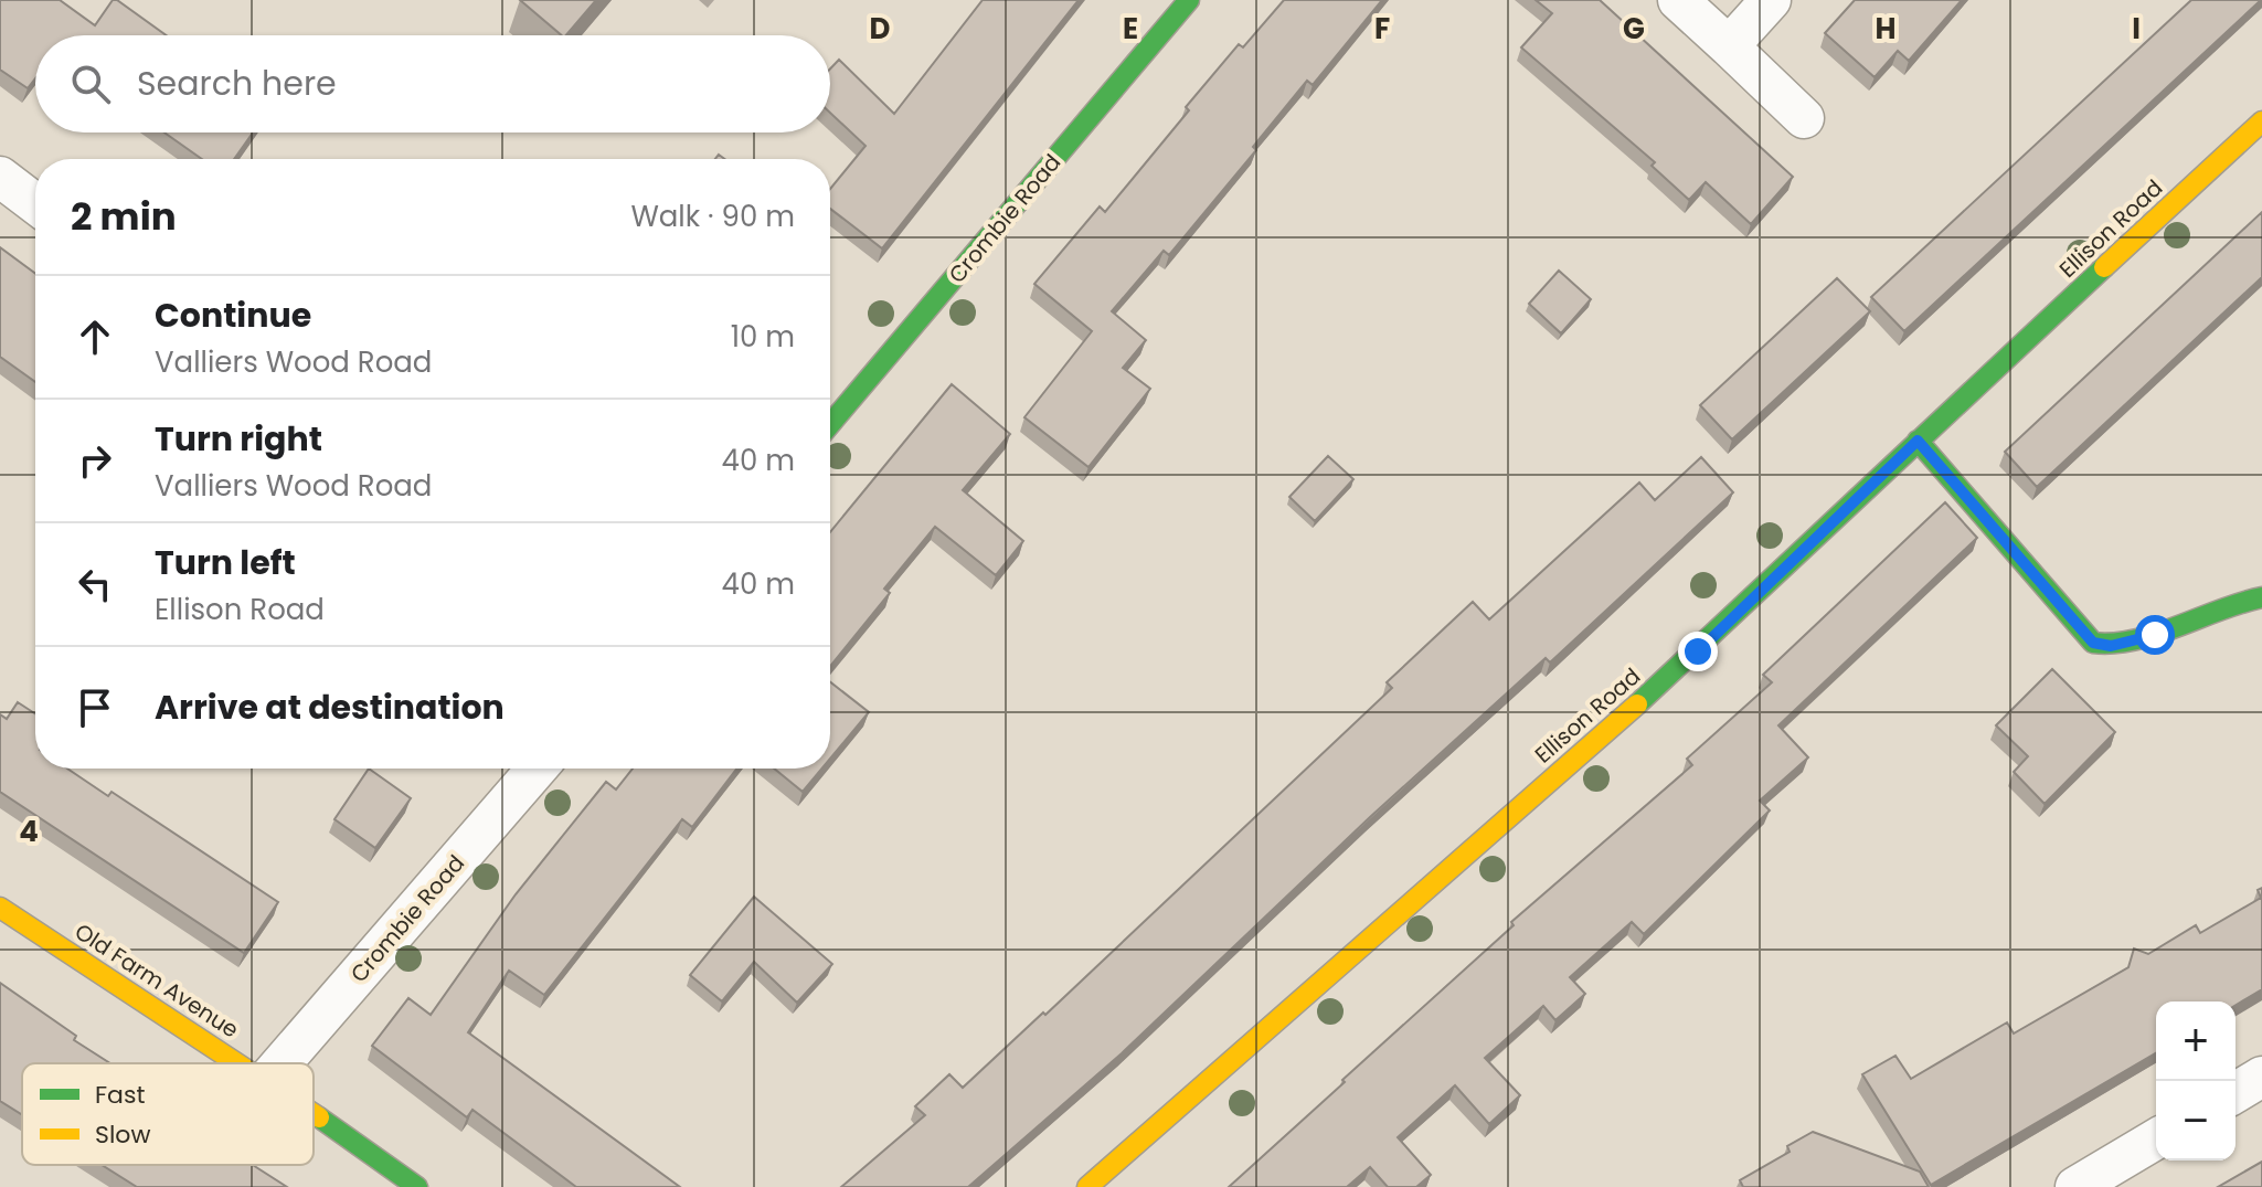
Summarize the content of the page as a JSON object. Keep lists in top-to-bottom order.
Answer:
{
  "streets": {
    "street": ["Crombie Road", "Ellison Road", "Old Farm Avenue"]
  },
  "legend": ["Fast", "Slow"],
  "page": {
    "search": "Search here",
    "heading": ["2 min", "Walk · 90 m"],
    "list": [
      ["Continue", "Valliers Wood Road", "10 m"],
      ["Turn right", "Valliers Wood Road", "40 m"],
      ["Turn left", "Ellison Road", "40 m"],
      "Arrive at destination"
    ],
    "map_buttons": ["+", "−"]
  },
  "grid": {
    "columns": [
      "D",
      "E",
      "F",
      "G",
      "H",
      "I"
    ],
    "rows": ["4"]
  }
}
